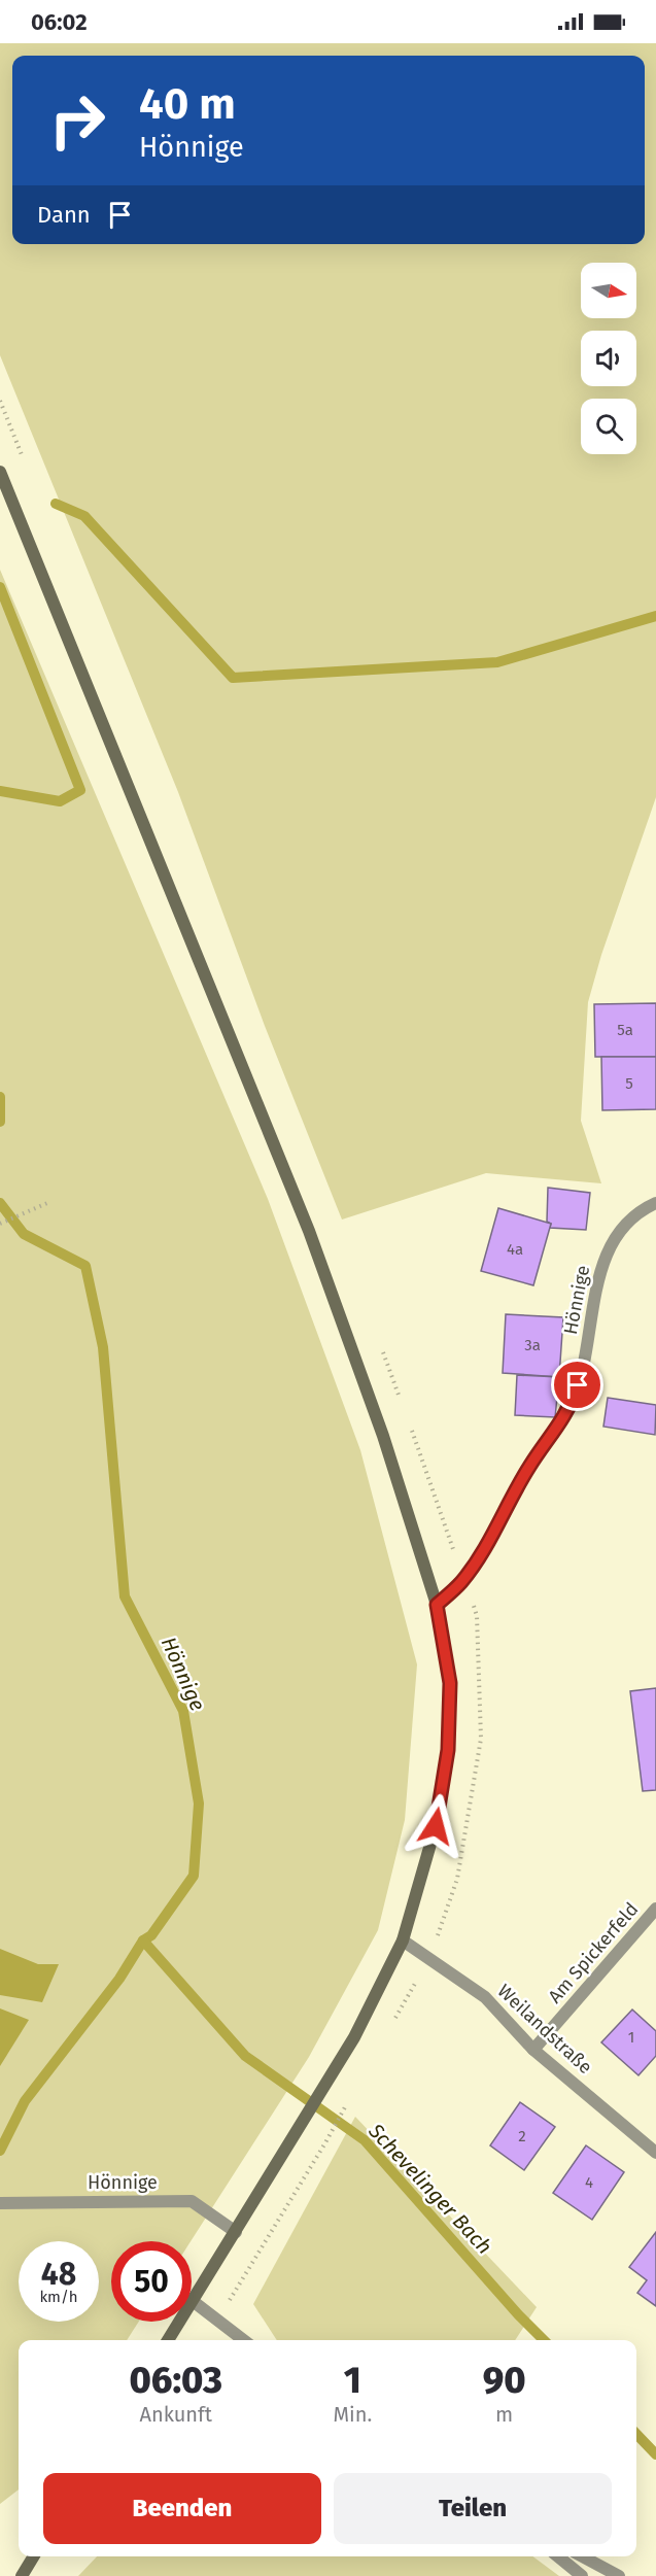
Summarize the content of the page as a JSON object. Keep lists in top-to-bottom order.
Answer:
{
  "streets": {
    "street": ["Hönnige", "Am Spickerfeld", "Weilandstraße"]
  },
  "crossings": [
    ["Am Spickerfeld", "Weilandstraße"]
  ],
  "water": ["Hönnige", "Schevelinger Bach"],
  "house_numbers": [
    "5a",
    "5",
    "4a",
    "3a",
    "1",
    "2",
    "4"
  ],
  "north": "right",
  "page": {
    "status": "06:02",
    "turn": ["40 m", "Hönnige"],
    "then": "Dann",
    "speed": "48 km/h",
    "limit": "50",
    "eta": [
      "06:03",
      "Ankunft",
      "1",
      "Min.",
      "90",
      "m"
    ],
    "buttons": ["Beenden", "Teilen"]
  }
}
